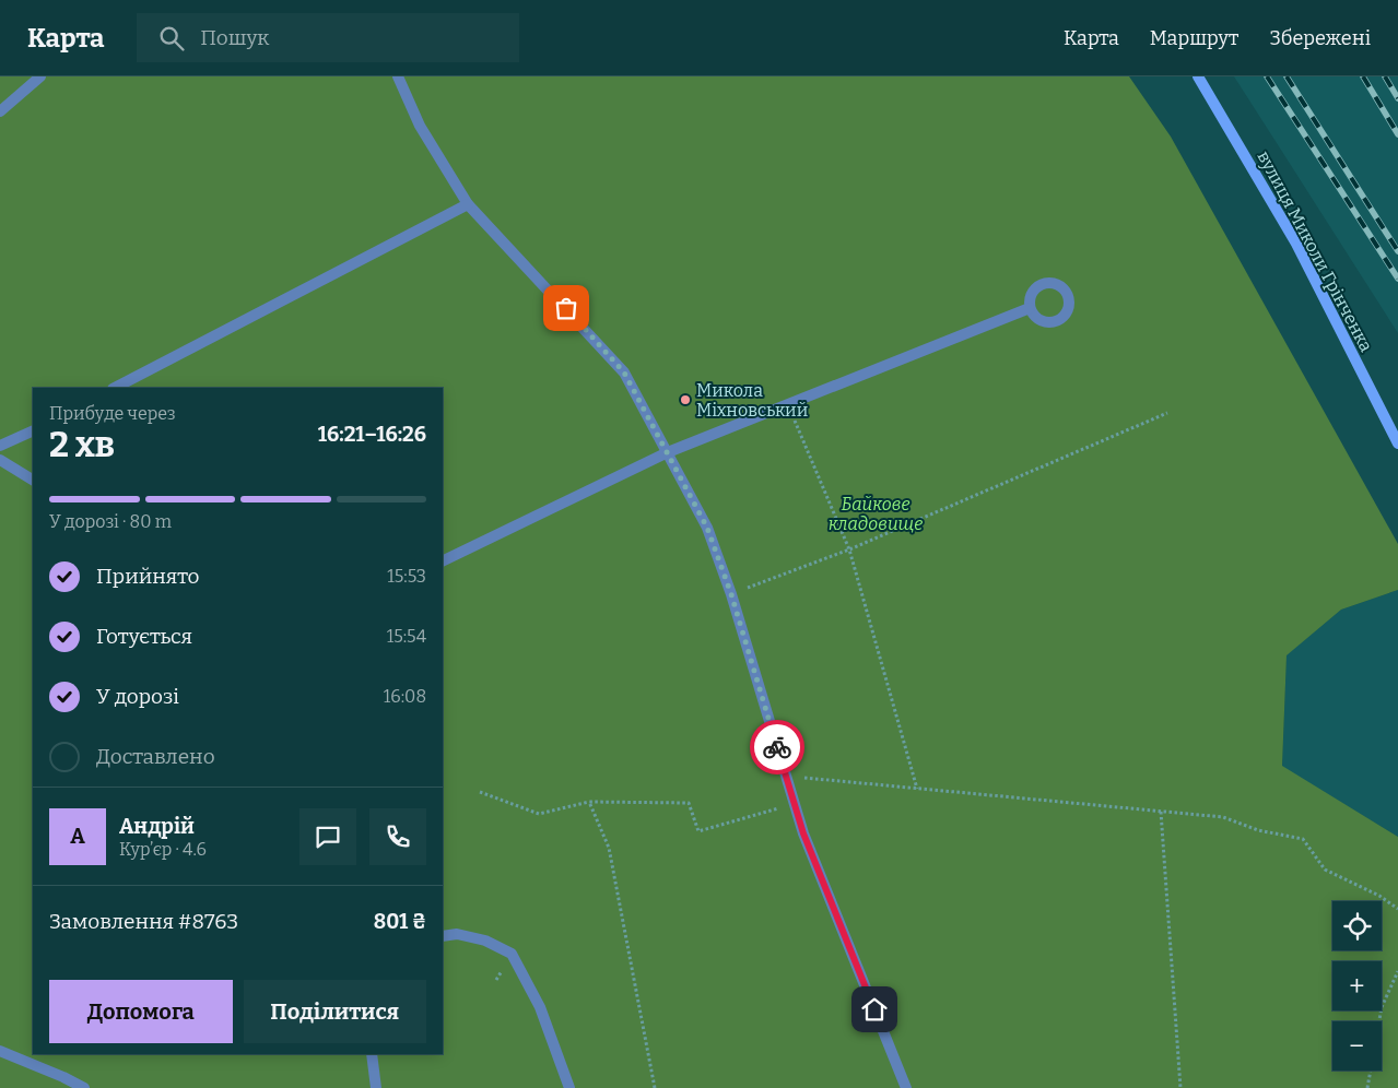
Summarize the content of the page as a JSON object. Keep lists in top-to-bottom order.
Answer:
{
  "streets": {
    "main road": ["вулиця Миколи Грінченка"]
  },
  "parks": ["Байкове кладовище"],
  "places": ["Микола Міхновський"],
  "page": {
    "header": "Карта",
    "search": "Пошук",
    "nav": ["Карта", "Маршрут", "Збережені"],
    "heading": ["2 хв", "Прибуде через", "16:21–16:26"],
    "panel": [
      "Андрій",
      "Кур’єр · 4.6",
      "Замовлення #8763",
      "801 ₴"
    ],
    "bar": "У дорозі · 80 m",
    "list": [
      ["Прийнято", "15:53"],
      ["Готується", "15:54"],
      ["У дорозі", "16:08"],
      "Доставлено"
    ],
    "round": "А",
    "map_buttons": ["+", "−"],
    "buttons": ["Допомога", "Поділитися"]
  }
}
